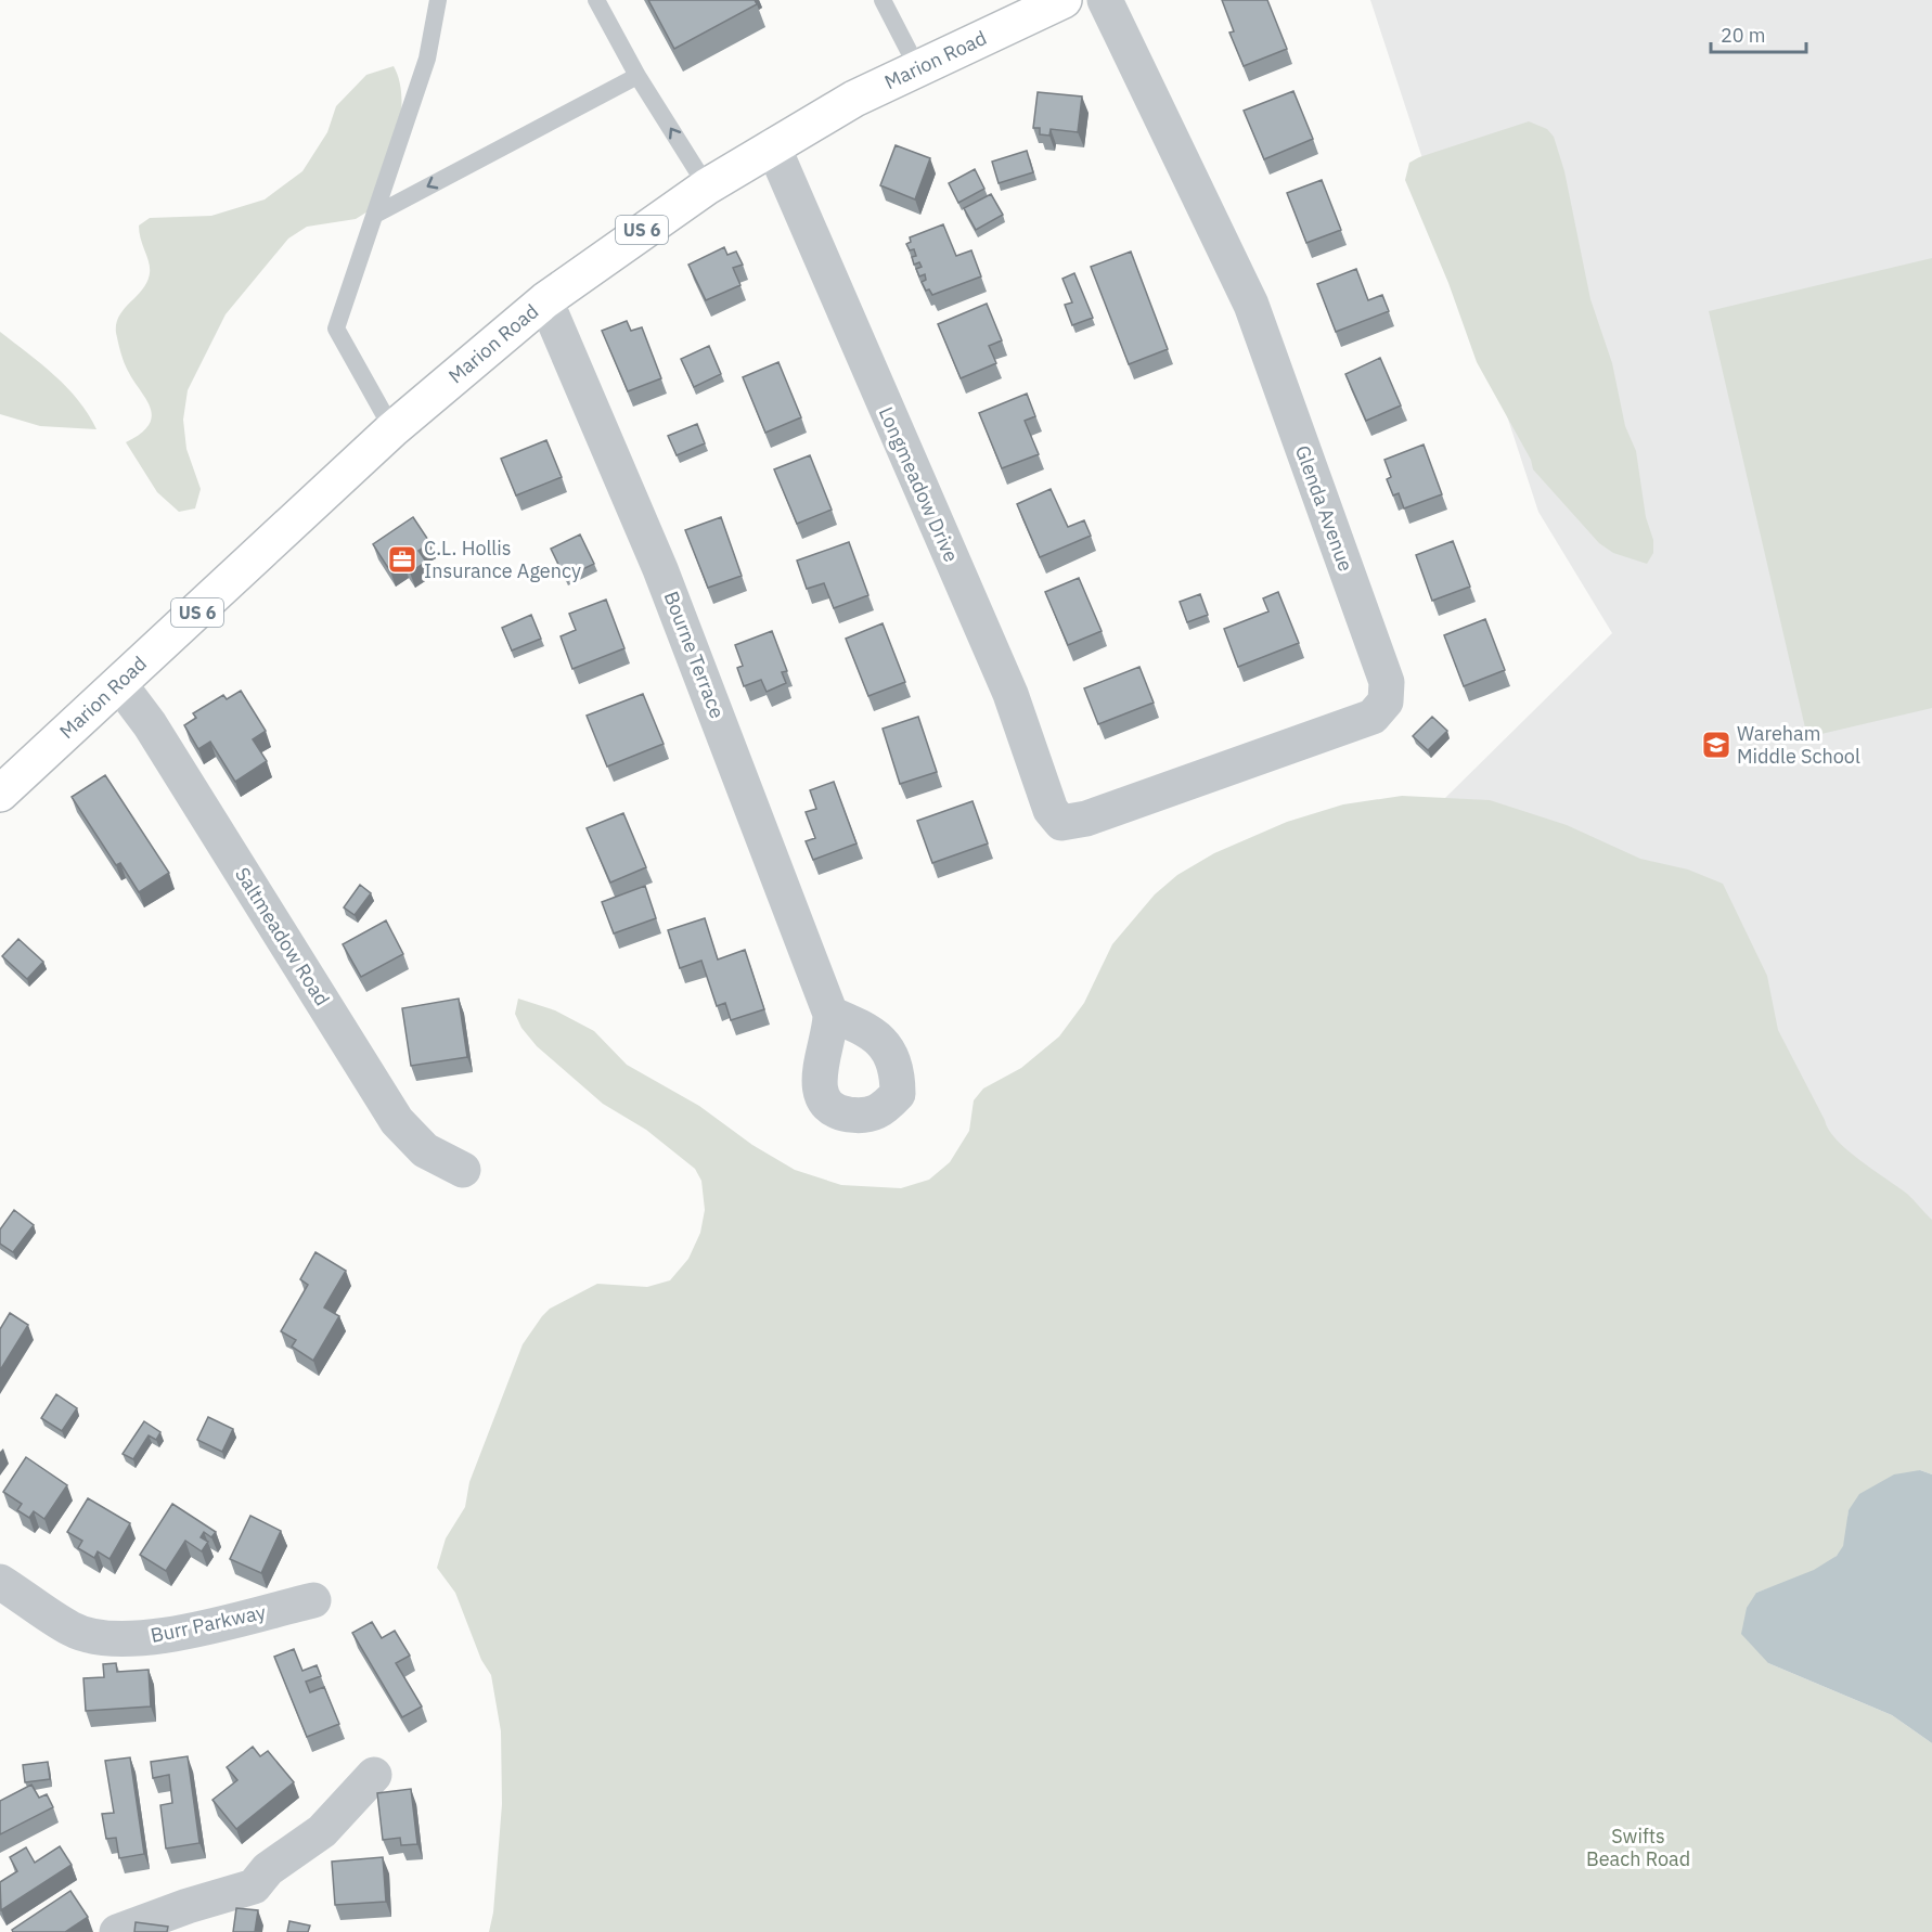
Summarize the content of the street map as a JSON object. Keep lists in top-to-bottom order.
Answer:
{
  "streets": {
    "main road": ["Marion Road", "US 6"],
    "street": [
      "Longmeadow Drive",
      "Glenda Avenue",
      "Bourne Terrace",
      "Saltmeadow Road",
      "Burr Parkway"
    ]
  },
  "crossings": [
    ["Marion Road", "Longmeadow Drive"],
    ["Marion Road", "Bourne Terrace"],
    ["Marion Road", "Saltmeadow Road"],
    ["Longmeadow Drive", "Glenda Avenue"]
  ],
  "parks": ["Swifts Beach Road"],
  "places": {
    "office": ["C.L. Hollis Insurance Agency"],
    "school or university": ["Wareham Middle School"]
  },
  "scale_bar": "20 m"
}
